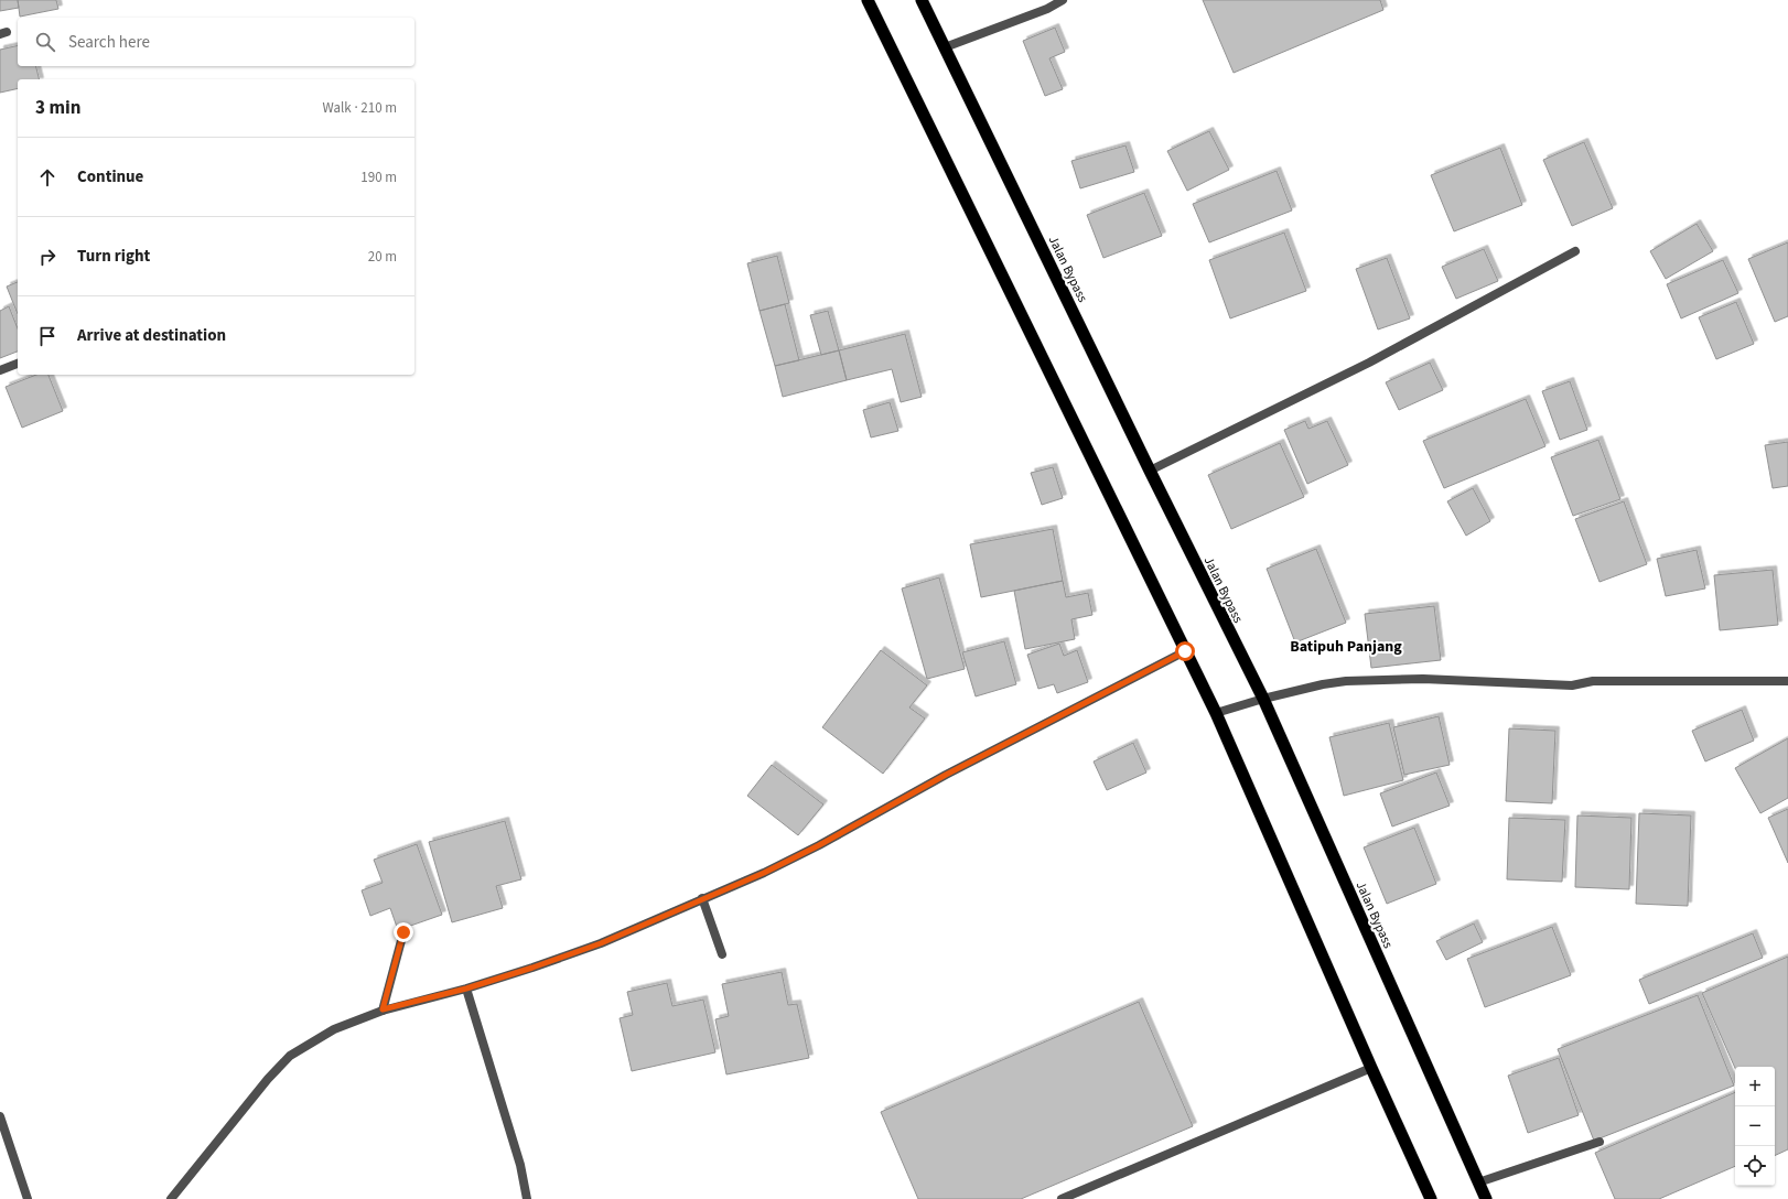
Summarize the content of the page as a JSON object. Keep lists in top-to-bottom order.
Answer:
{
  "streets": {
    "highway": ["Jalan Bypass"]
  },
  "districts": ["Batipuh Panjang"],
  "page": {
    "search": "Search here",
    "heading": ["3 min", "Walk · 210 m"],
    "list": [
      ["Continue", "190 m"],
      ["Turn right", "20 m"],
      "Arrive at destination"
    ],
    "map_buttons": ["+", "−"]
  }
}
